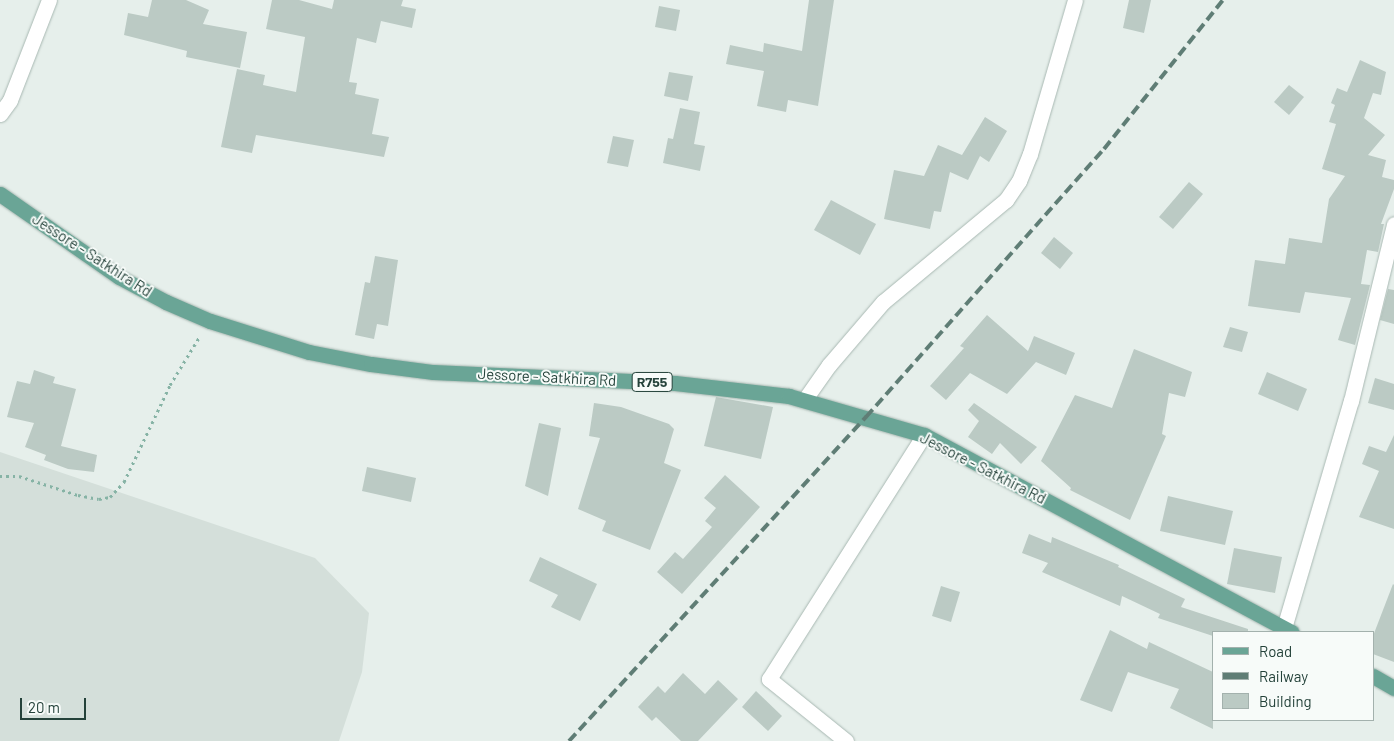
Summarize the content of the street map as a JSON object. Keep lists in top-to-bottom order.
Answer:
{
  "streets": {
    "main road": ["Jessore - Satkhira Rd", "R755"]
  },
  "legend": ["Road", "Railway", "Building"],
  "scale_bar": "20 m"
}
